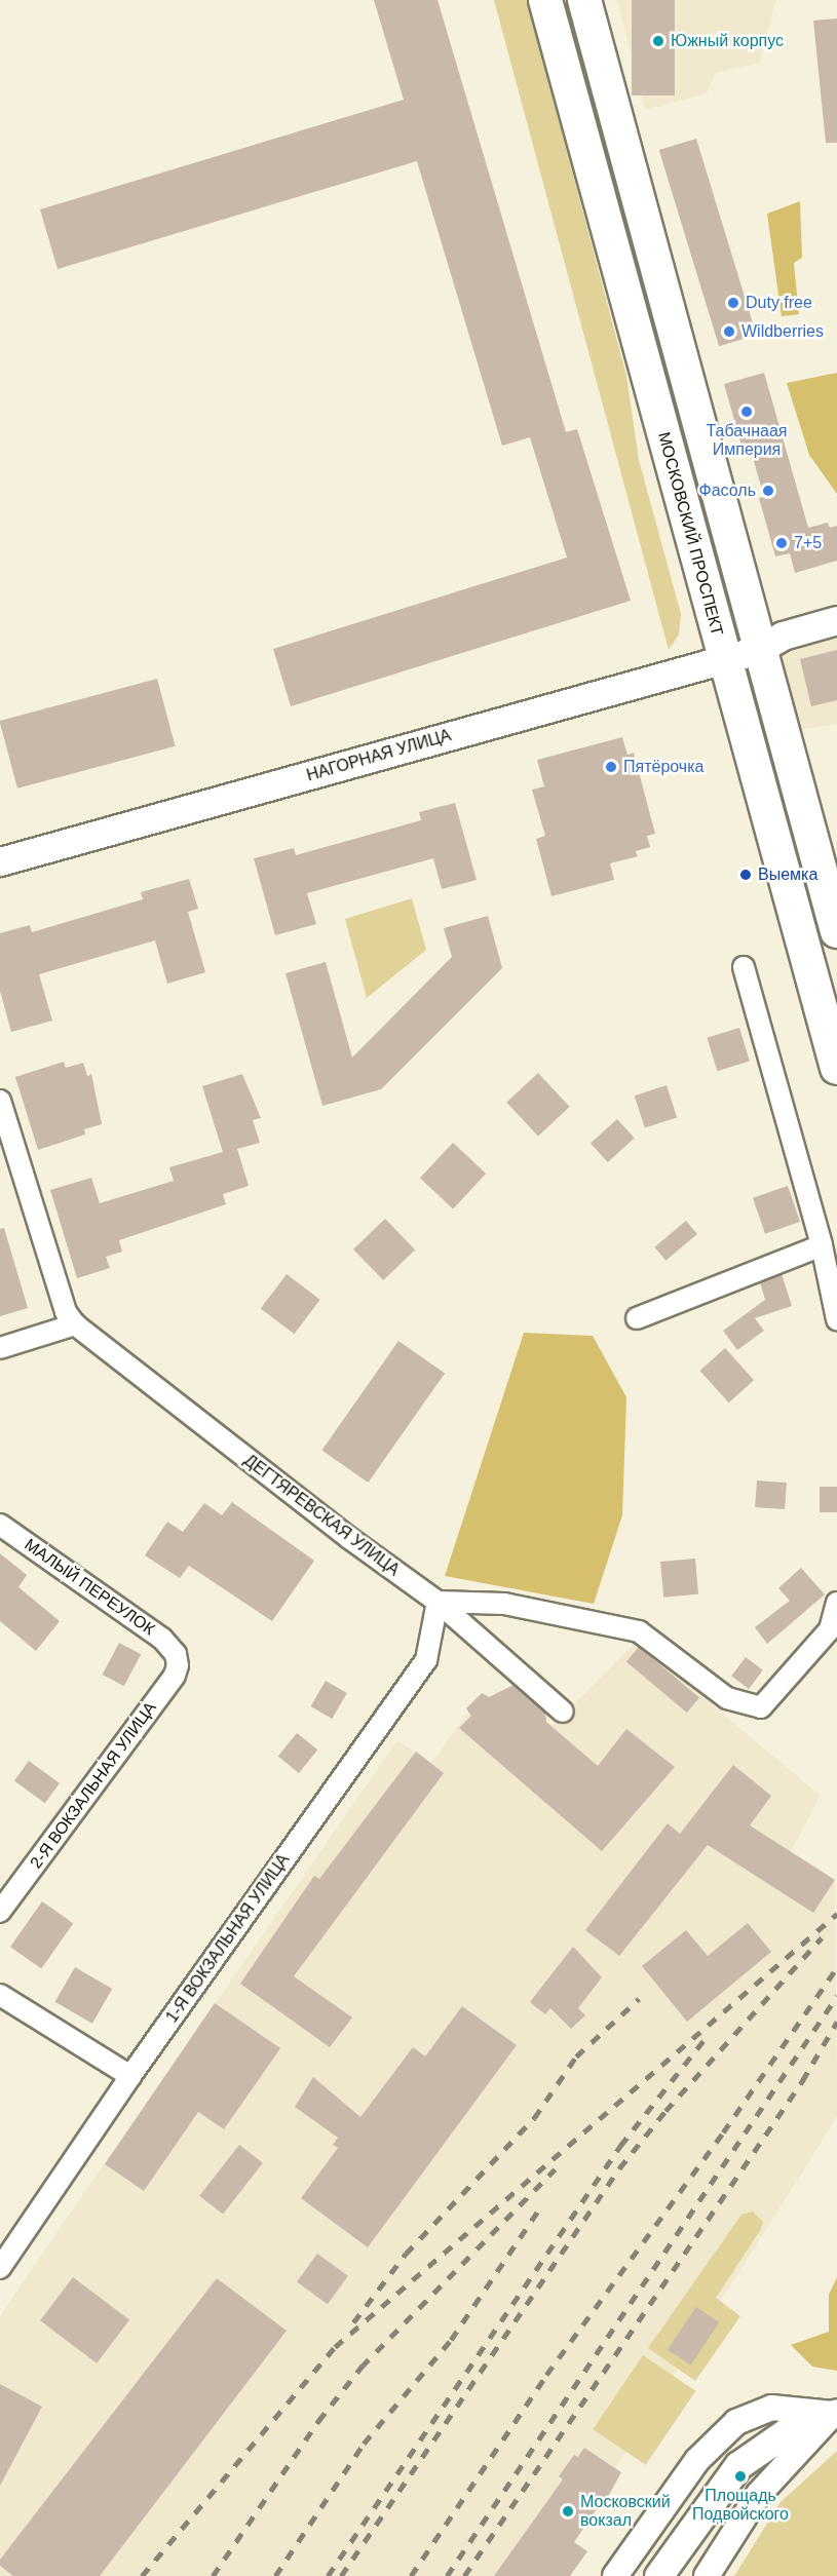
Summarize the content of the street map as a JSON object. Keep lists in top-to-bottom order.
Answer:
{
  "streets": {
    "main road": ["МОСКОВСКИЙ ПРОСПЕКТ", "НАГОРНАЯ УЛИЦА"],
    "street": [
      "ДЕГТЯРЕВСКАЯ УЛИЦА",
      "МАЛЫЙ ПЕРЕУЛОК",
      "2-Я ВОКЗАЛЬНАЯ УЛИЦА",
      "1-Я ВОКЗАЛЬНАЯ УЛИЦА"
    ]
  },
  "crossings": [
    ["МОСКОВСКИЙ ПРОСПЕКТ", "НАГОРНАЯ УЛИЦА"],
    ["ДЕГТЯРЕВСКАЯ УЛИЦА", "1-Я ВОКЗАЛЬНАЯ УЛИЦА"],
    ["МАЛЫЙ ПЕРЕУЛОК", "2-Я ВОКЗАЛЬНАЯ УЛИЦА"]
  ],
  "places": [
    "Южный корпус",
    "Duty free",
    "Wildberries",
    "Табачнаая Империя",
    "Фасоль",
    "7+5",
    "Пятёрочка",
    "Выемка",
    "Площадь Подвойского",
    "Московский вокзал"
  ]
}
